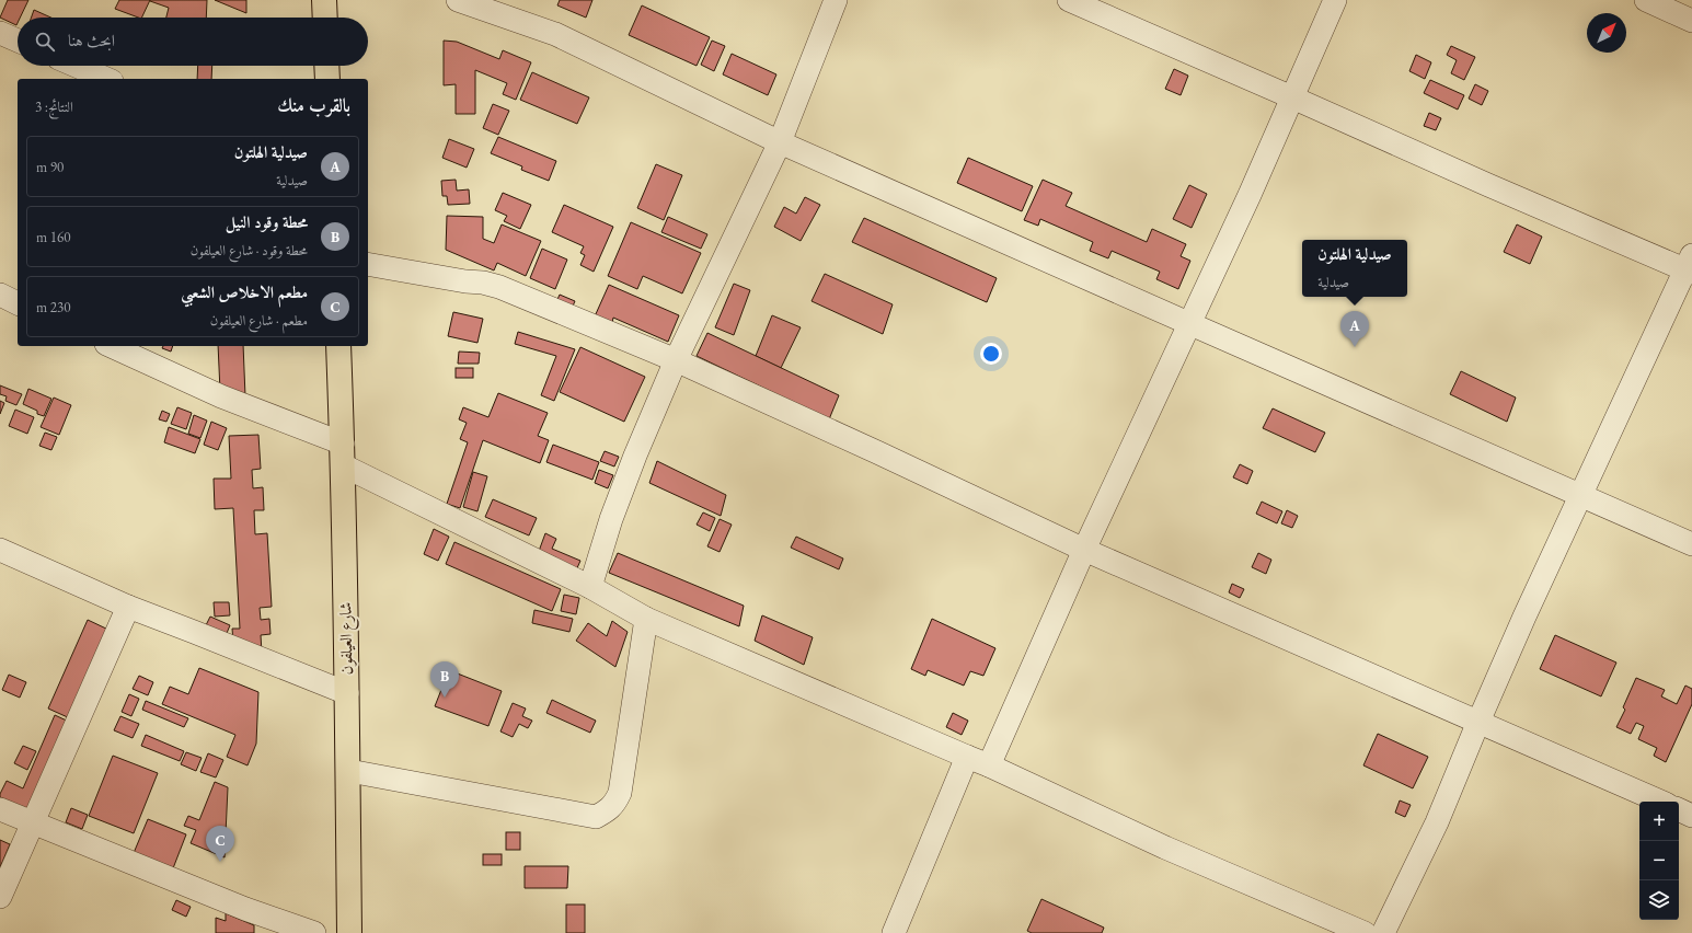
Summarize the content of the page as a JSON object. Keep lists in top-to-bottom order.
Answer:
{
  "streets": {
    "highway": ["شارع العيلفون"]
  },
  "north": "top right",
  "page": {
    "search": "ابحث هنا",
    "heading": ["بالقرب منك", "النتائج: 3"],
    "list": [
      {
        "mark": "A",
        "name": "صيدلية الهلتون",
        "note": "صيدلية",
        "value": "90 m"
      },
      {
        "mark": "B",
        "name": "محطة وقود النيل",
        "note": "محطة وقود · شارع العيلفون",
        "value": "160 m"
      },
      {
        "mark": "C",
        "name": "مطعم الاخلاص الشعبي",
        "note": "مطعم · شارع العيلفون",
        "value": "230 m"
      }
    ],
    "popup": ["صيدلية الهلتون", "صيدلية"],
    "pins": ["A", "B", "C"],
    "map_buttons": ["+", "−"]
  }
}
